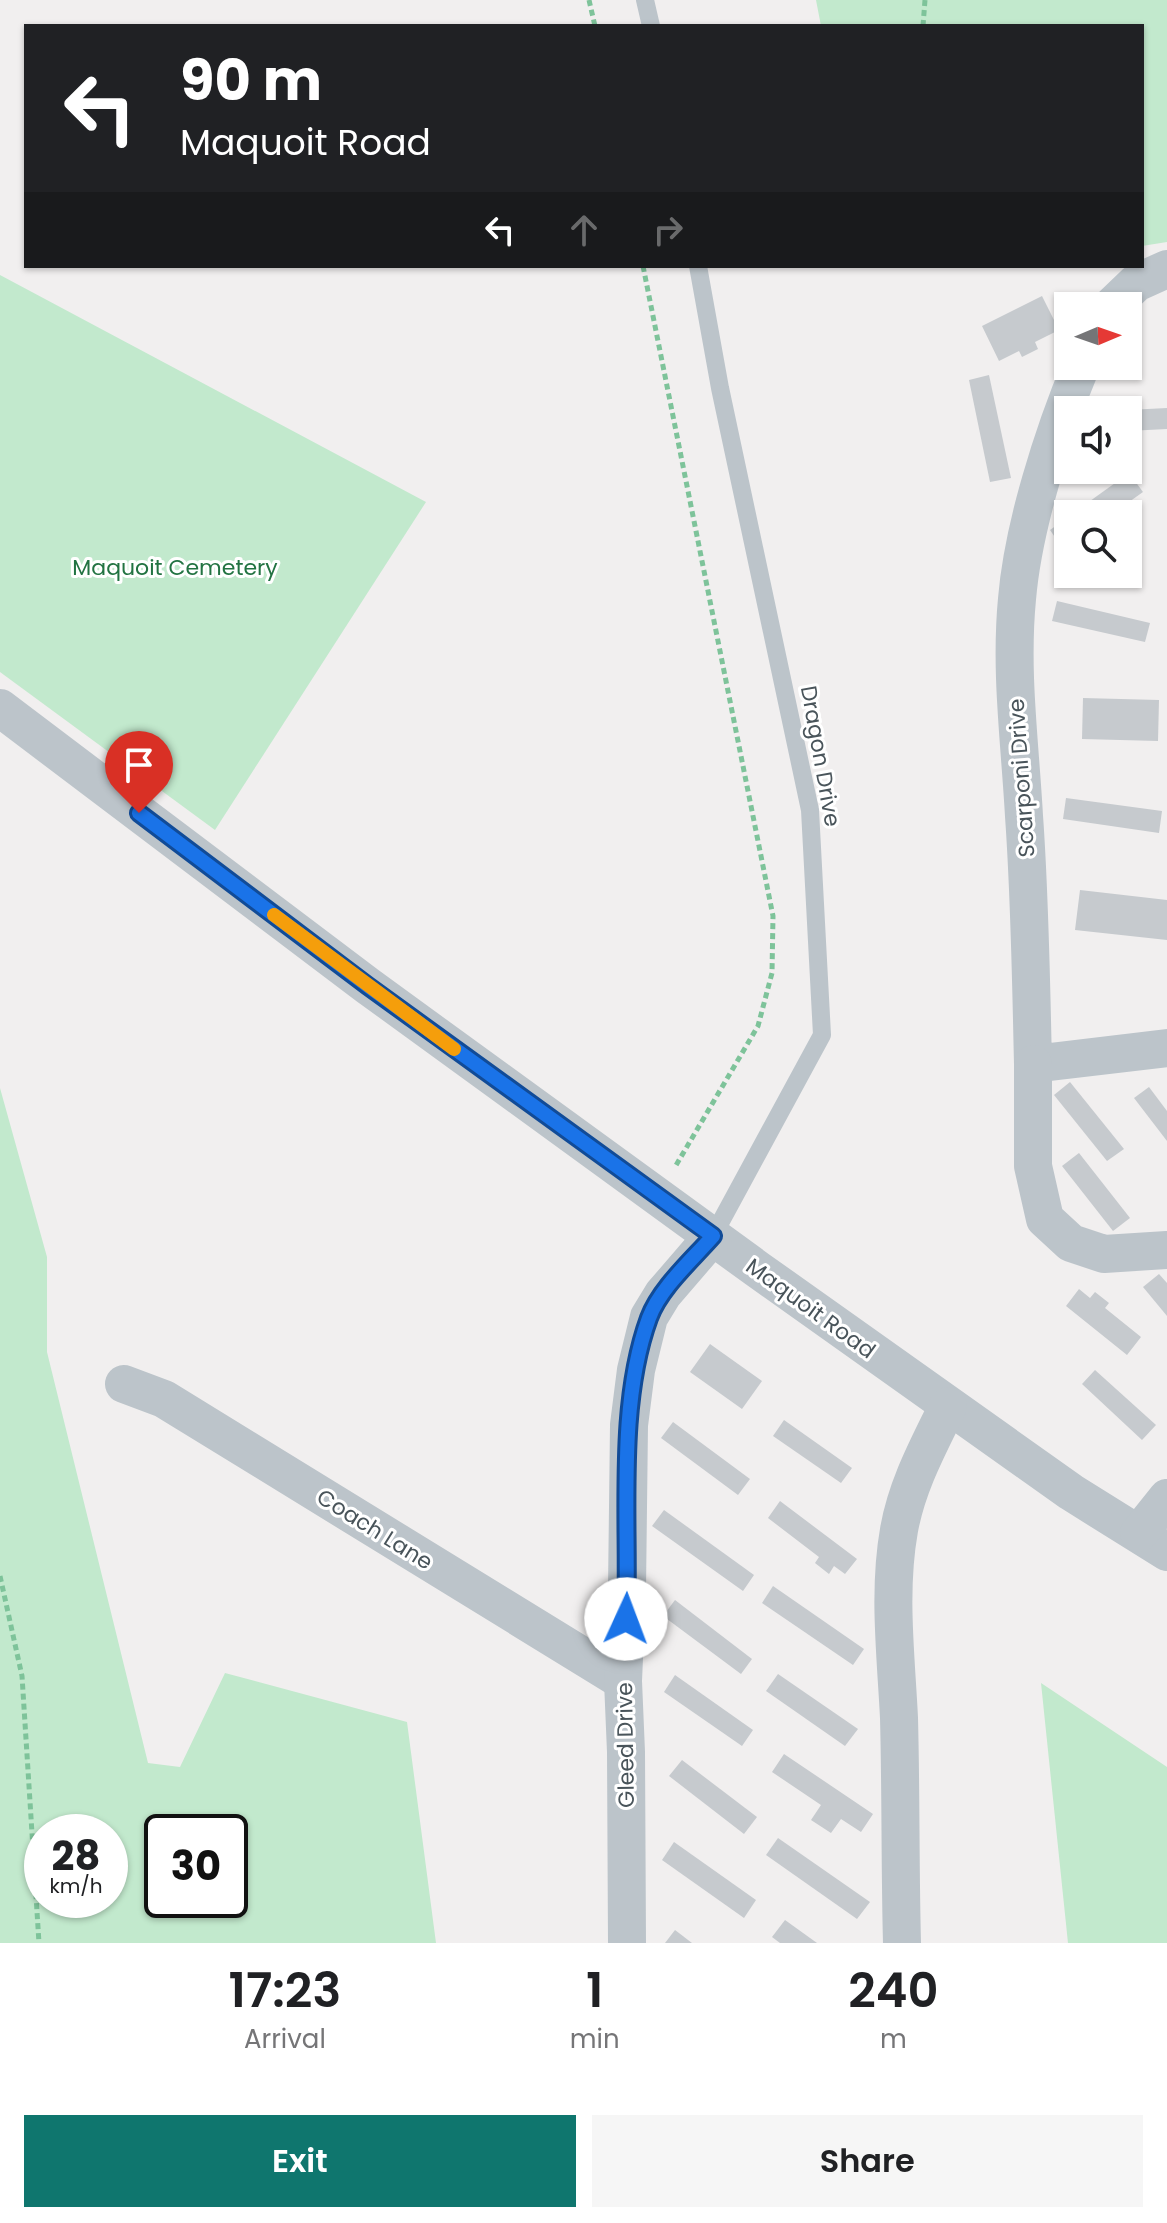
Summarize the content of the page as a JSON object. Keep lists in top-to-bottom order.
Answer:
{
  "streets": {
    "street": [
      "Scarponi Drive",
      "Maquoit Road",
      "Coach Lane",
      "Gleed Drive"
    ],
    "lane": ["Dragon Drive"]
  },
  "crossings": [
    ["Dragon Drive", "Maquoit Road"],
    ["Dragon Drive", "Gleed Drive"],
    ["Maquoit Road", "Gleed Drive"],
    ["Coach Lane", "Gleed Drive"]
  ],
  "parks": ["Maquoit Cemetery"],
  "north": "right",
  "page": {
    "turn": ["90 m", "Maquoit Road"],
    "speed": "28 km/h",
    "limit": "30",
    "eta": [
      "17:23",
      "Arrival",
      "1",
      "min",
      "240",
      "m"
    ],
    "buttons": ["Exit", "Share"]
  }
}
